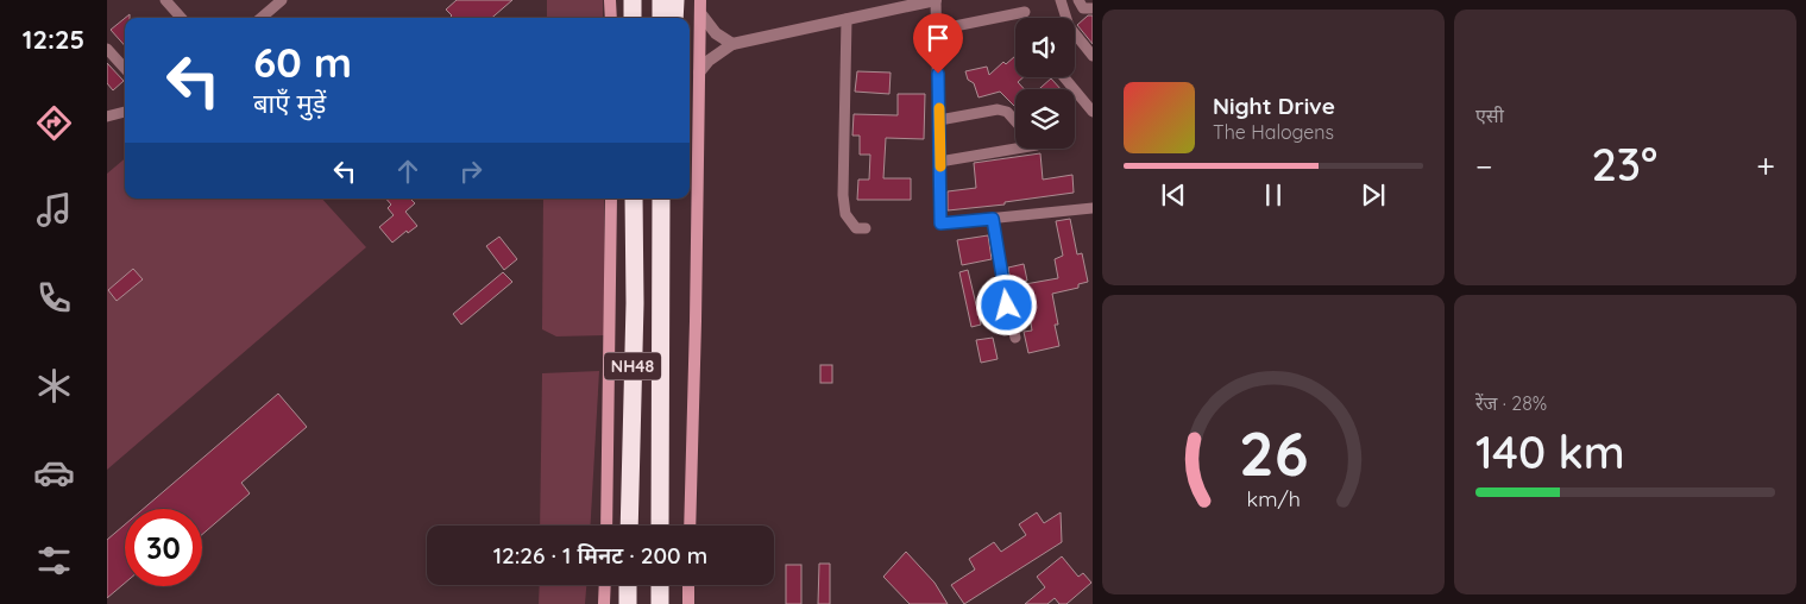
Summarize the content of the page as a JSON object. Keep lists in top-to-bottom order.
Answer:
{
  "streets": {
    "highway": ["NH48"]
  },
  "page": {
    "tabs": "12:25",
    "tile": [
      "एसी",
      ["रेंज · 28%", "140 km"]
    ],
    "turn": ["60 m", "बाएँ मुड़ें"],
    "song": ["Night Drive", "The Halogens"],
    "heat": ["−", "23°", "+"],
    "limit": "30",
    "trip": "12:26 · 1 मिनट · 200 m",
    "gauge": ["26", "km/h"]
  }
}
